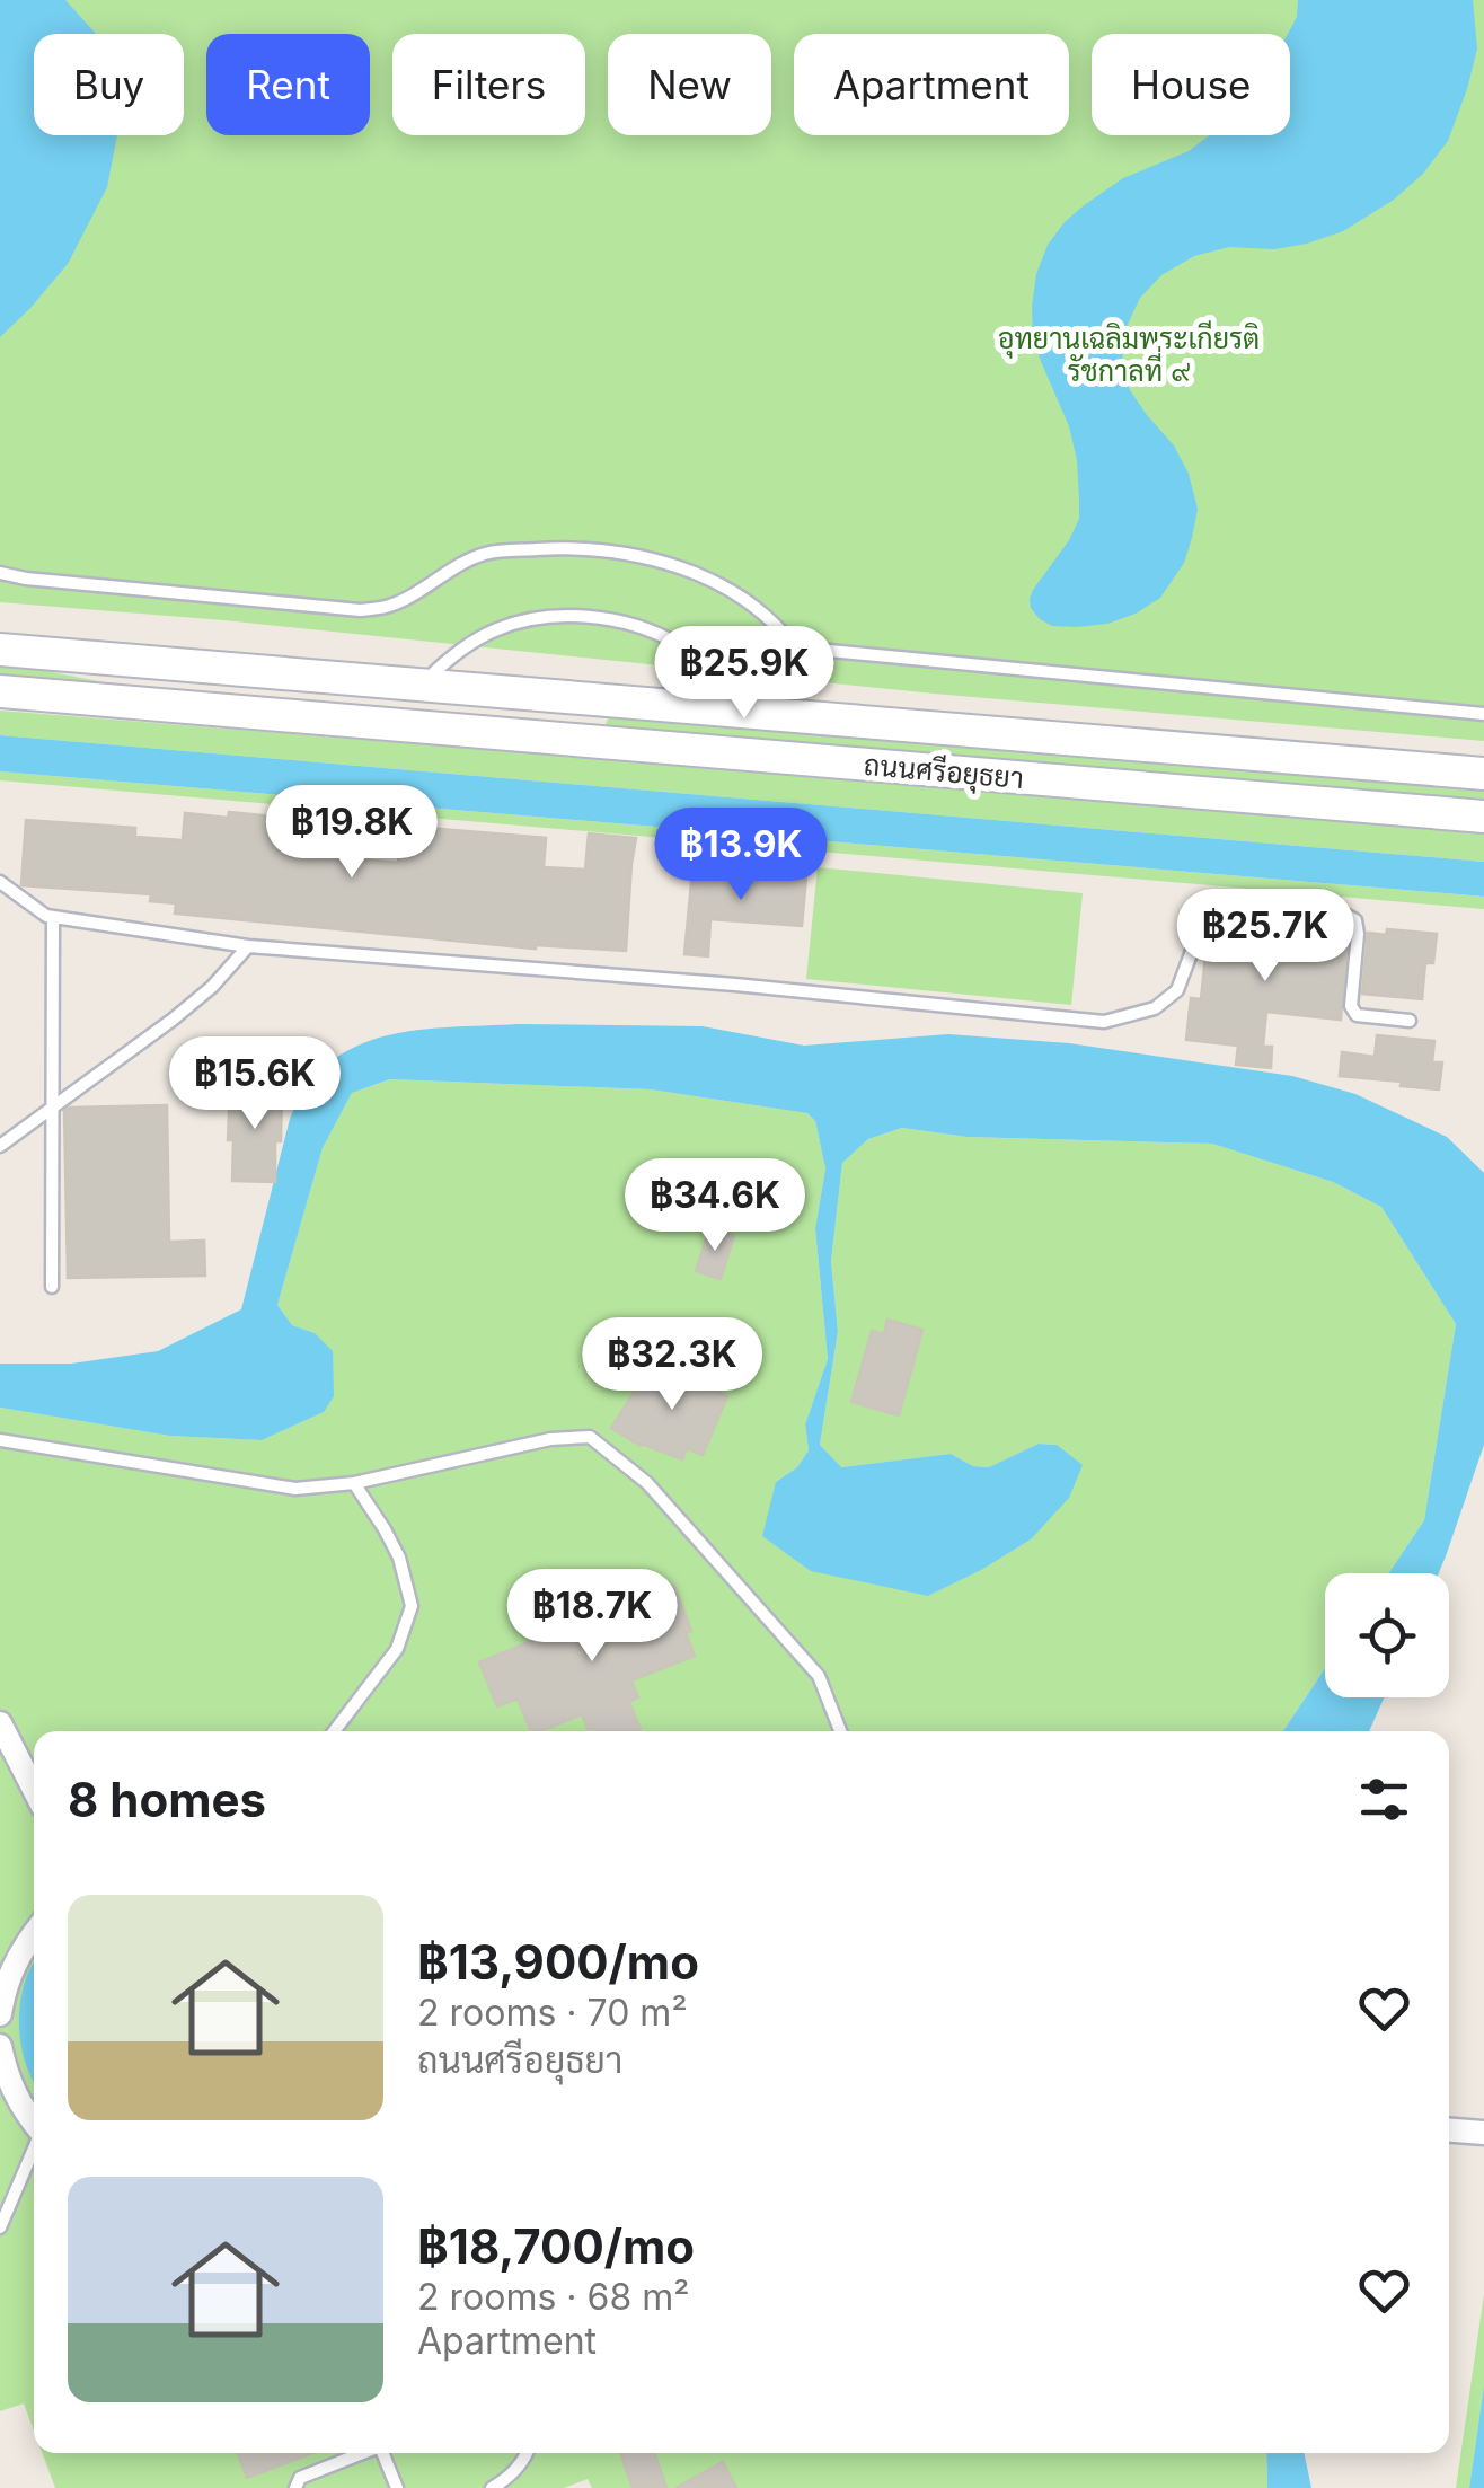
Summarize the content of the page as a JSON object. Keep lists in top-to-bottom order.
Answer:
{
  "streets": {
    "main road": ["ถนนศรีอยุธยา"]
  },
  "parks": ["อุทยานเฉลิมพระเกียรติ รัชกาลที่ ๙"],
  "page": {
    "chip": [
      "Buy",
      "Rent",
      "Filters",
      "New",
      "Apartment",
      "House"
    ],
    "price": [
      "฿25.9K",
      "฿19.8K",
      "฿13.9K",
      "฿25.7K",
      "฿15.6K",
      "฿34.6K",
      "฿32.3K",
      "฿18.7K"
    ],
    "heading": "8 homes",
    "list": [
      {
        "name": "฿13,900/mo",
        "note": "2 rooms · 70 m² · ถนนศรีอยุธยา"
      },
      {
        "name": "฿18,700/mo",
        "note": "2 rooms · 68 m² · Apartment"
      }
    ]
  }
}
